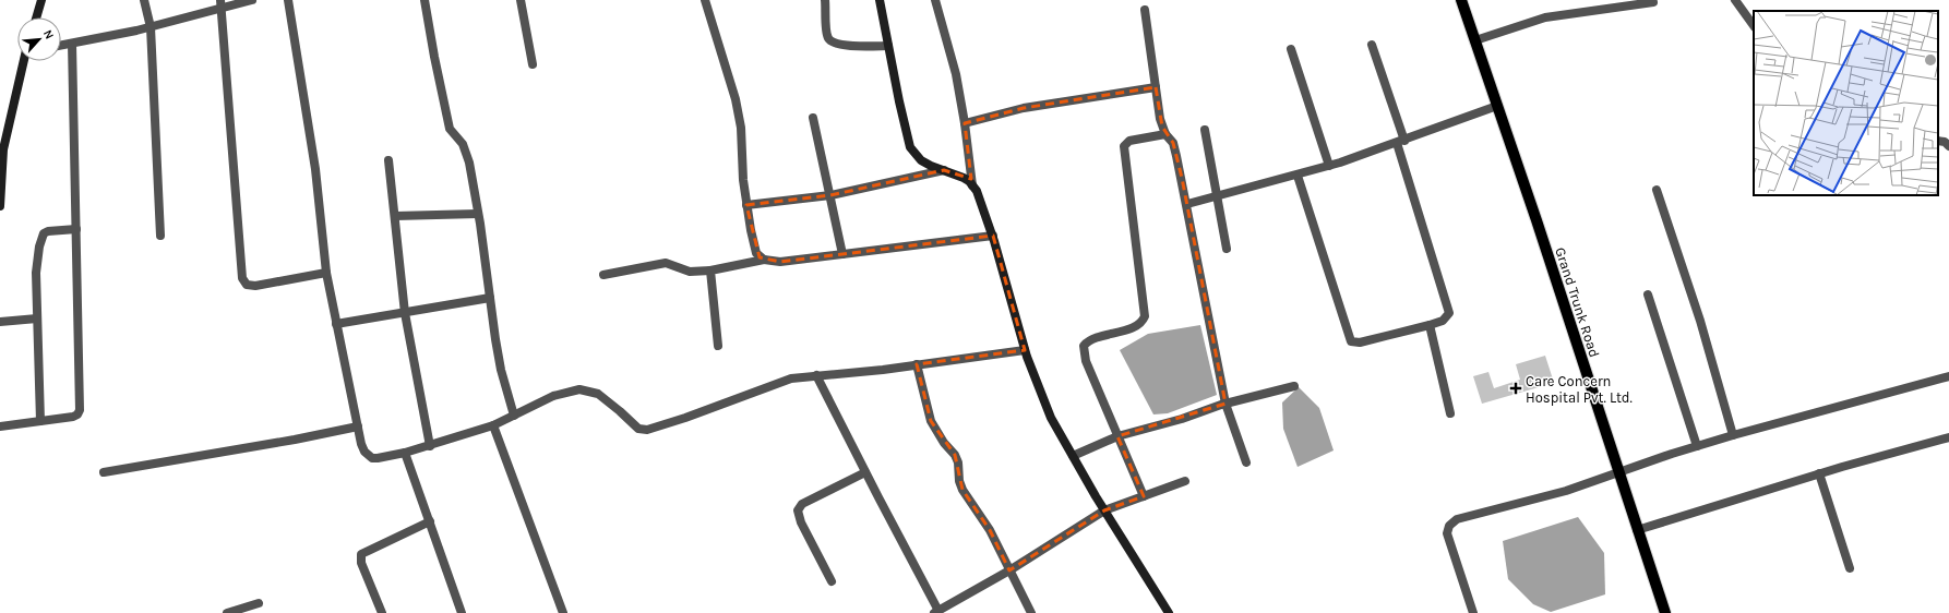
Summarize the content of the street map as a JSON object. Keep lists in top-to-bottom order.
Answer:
{
  "streets": {
    "main road": ["Grand Trunk Road"]
  },
  "places": {
    "health": ["Care Concern Hospital Pvt. Ltd."]
  },
  "north": "top right"
}
